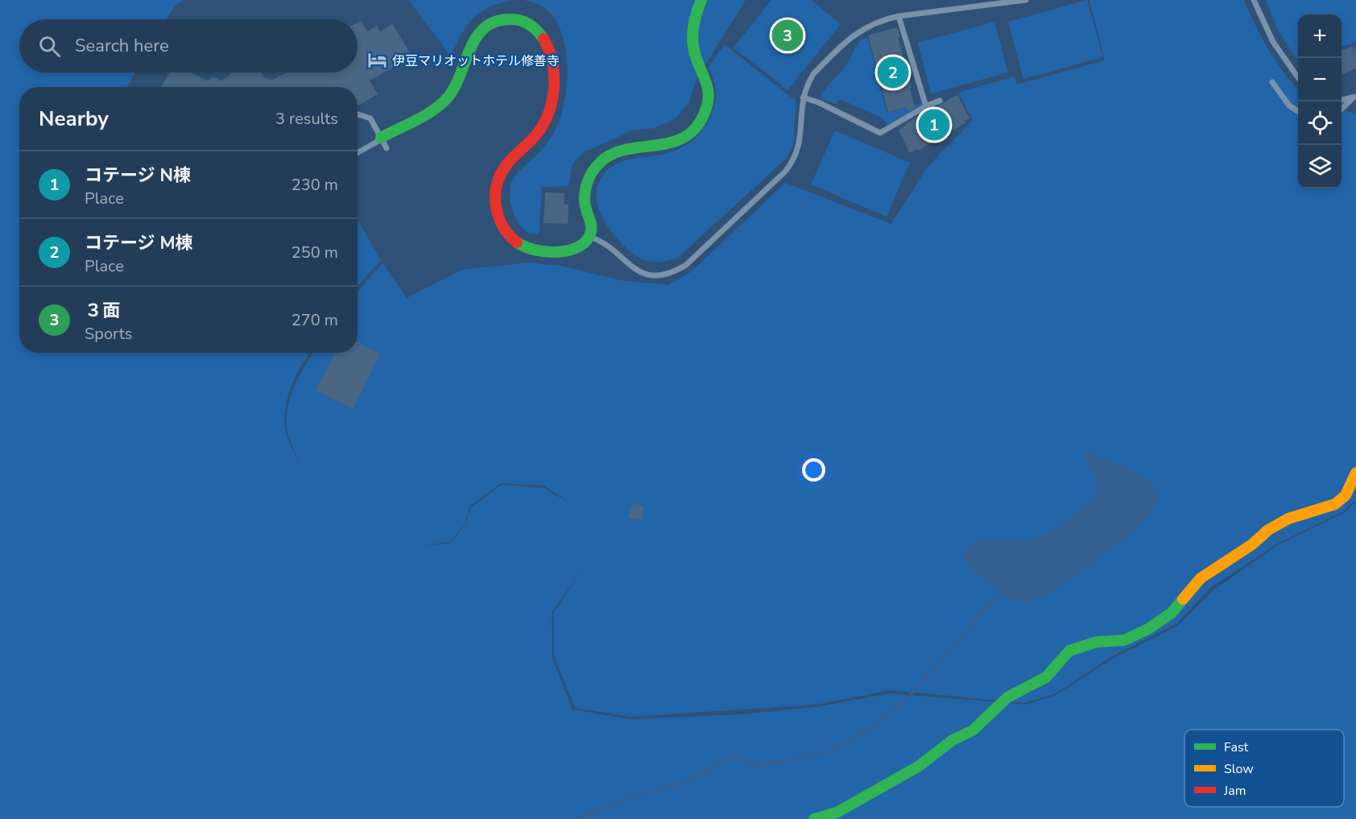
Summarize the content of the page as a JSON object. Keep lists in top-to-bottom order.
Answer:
{
  "places": {
    "hotel": ["伊豆マリオットホテル修善寺"]
  },
  "legend": ["Fast", "Slow", "Jam"],
  "page": {
    "map_buttons": ["+", "−"],
    "pins": ["3", "2", "1"],
    "search": "Search here",
    "heading": ["Nearby", "3 results"],
    "list": [
      {
        "mark": "1",
        "name": "コテージ N棟",
        "note": "Place",
        "value": "230 m"
      },
      {
        "mark": "2",
        "name": "コテージ M棟",
        "note": "Place",
        "value": "250 m"
      },
      {
        "mark": "3",
        "name": "３面",
        "note": "Sports",
        "value": "270 m"
      }
    ]
  }
}
